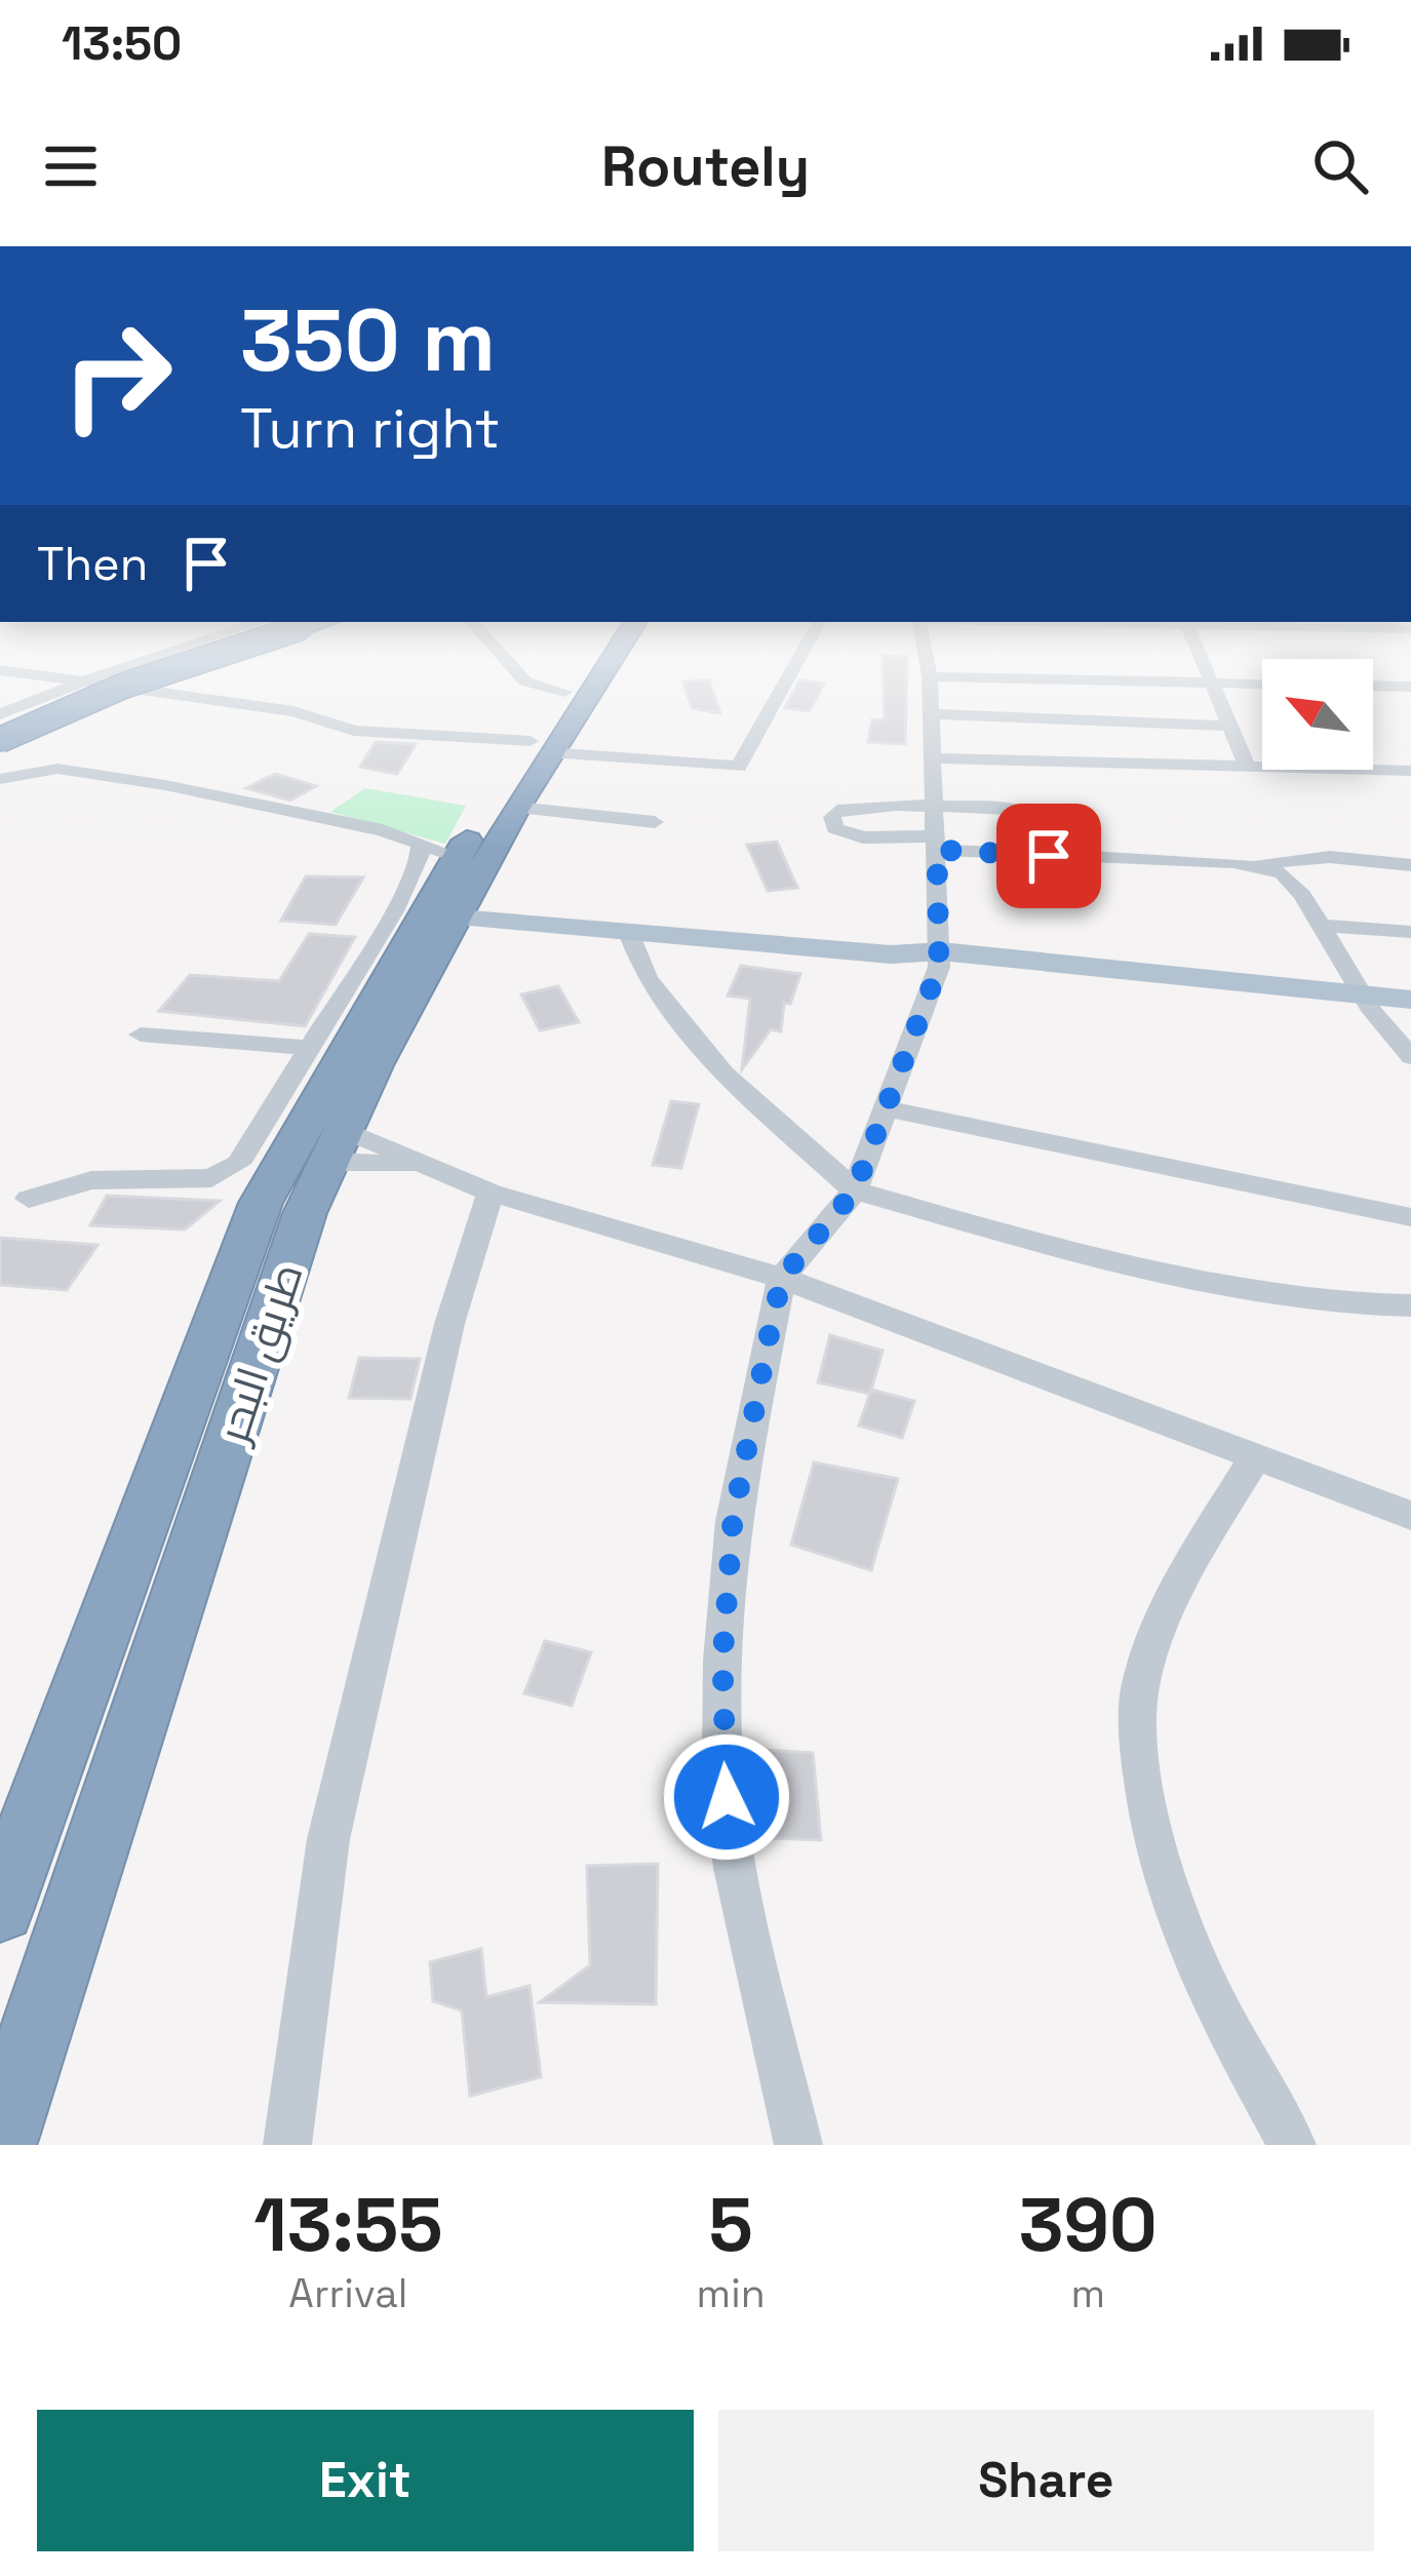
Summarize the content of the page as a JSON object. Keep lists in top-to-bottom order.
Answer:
{
  "streets": {
    "highway": ["طريق البحر"]
  },
  "north": "top left",
  "page": {
    "status": "13:50",
    "header": "Routely",
    "turn": ["350 m", "Turn right"],
    "then": "Then",
    "eta": [
      "13:55",
      "Arrival",
      "5",
      "min",
      "390",
      "m"
    ],
    "buttons": ["Exit", "Share"]
  }
}
